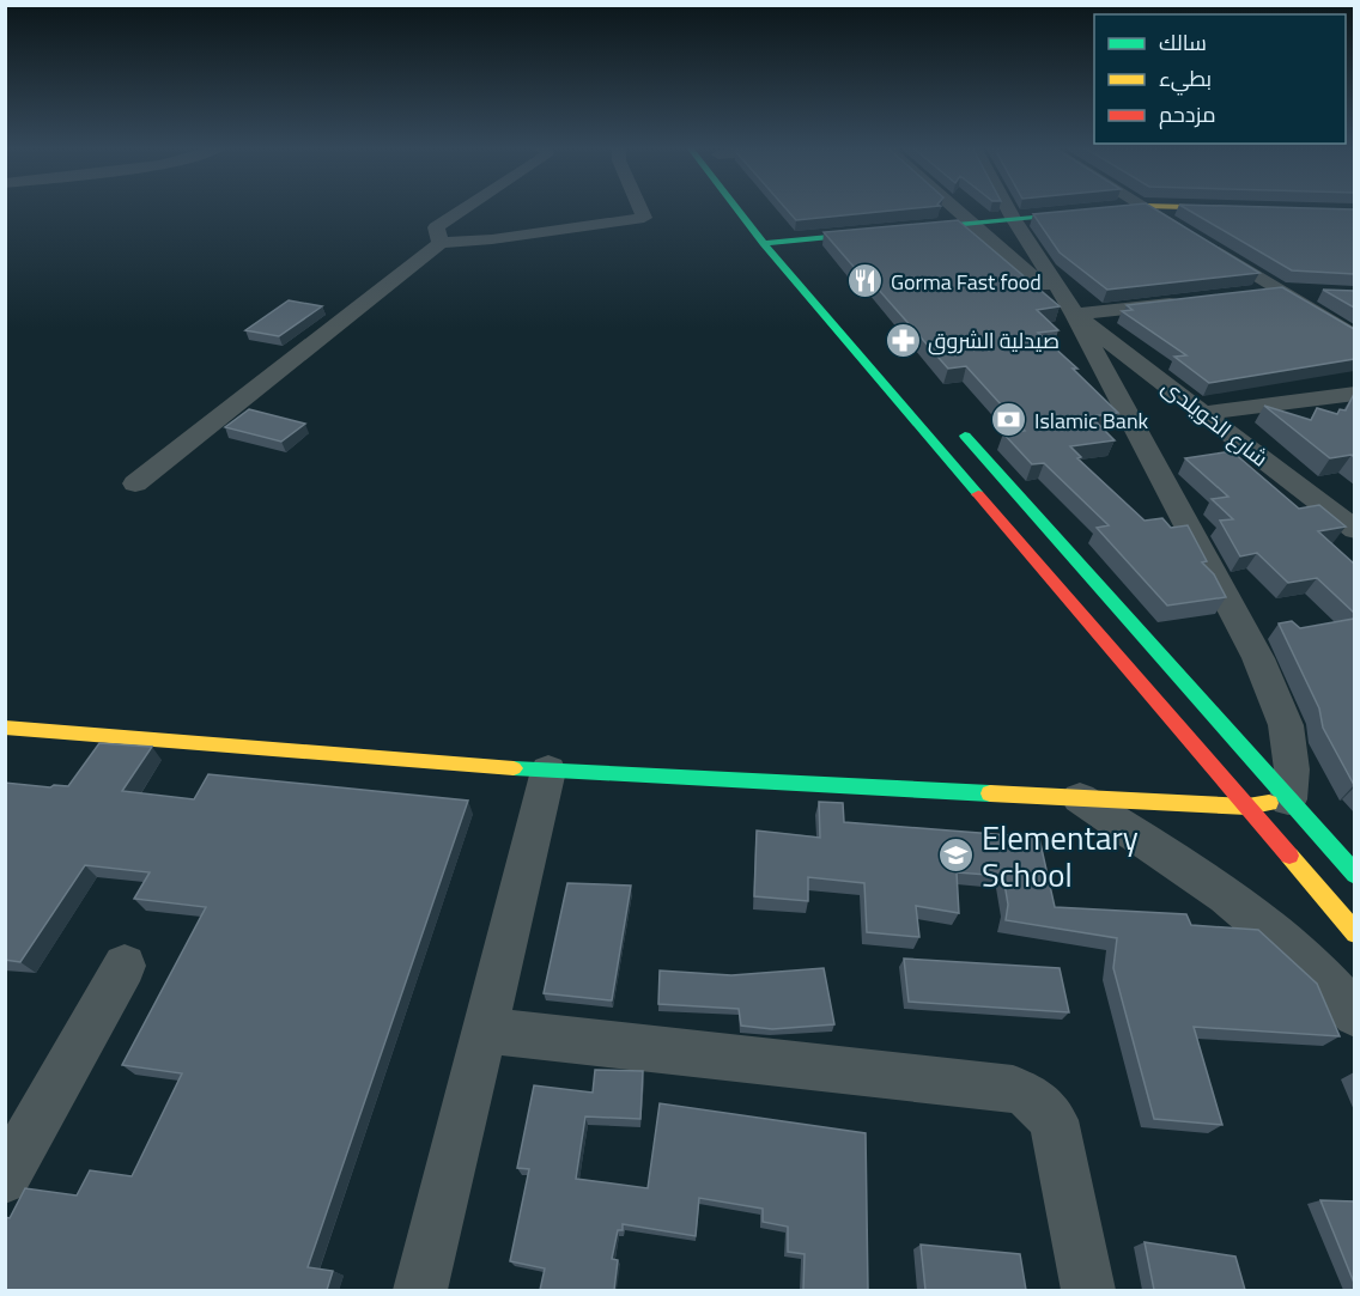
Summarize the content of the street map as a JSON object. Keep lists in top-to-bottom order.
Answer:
{
  "streets": {
    "street": ["شارع الخويلدى"]
  },
  "places": {
    "restaurant": ["Gorma Fast food"],
    "pharmacy": ["صيدلية الشروق"],
    "bank": ["Islamic Bank"],
    "school or university": ["Elementary School"]
  },
  "legend": ["سالك", "بطيء", "مزدحم"]
}
